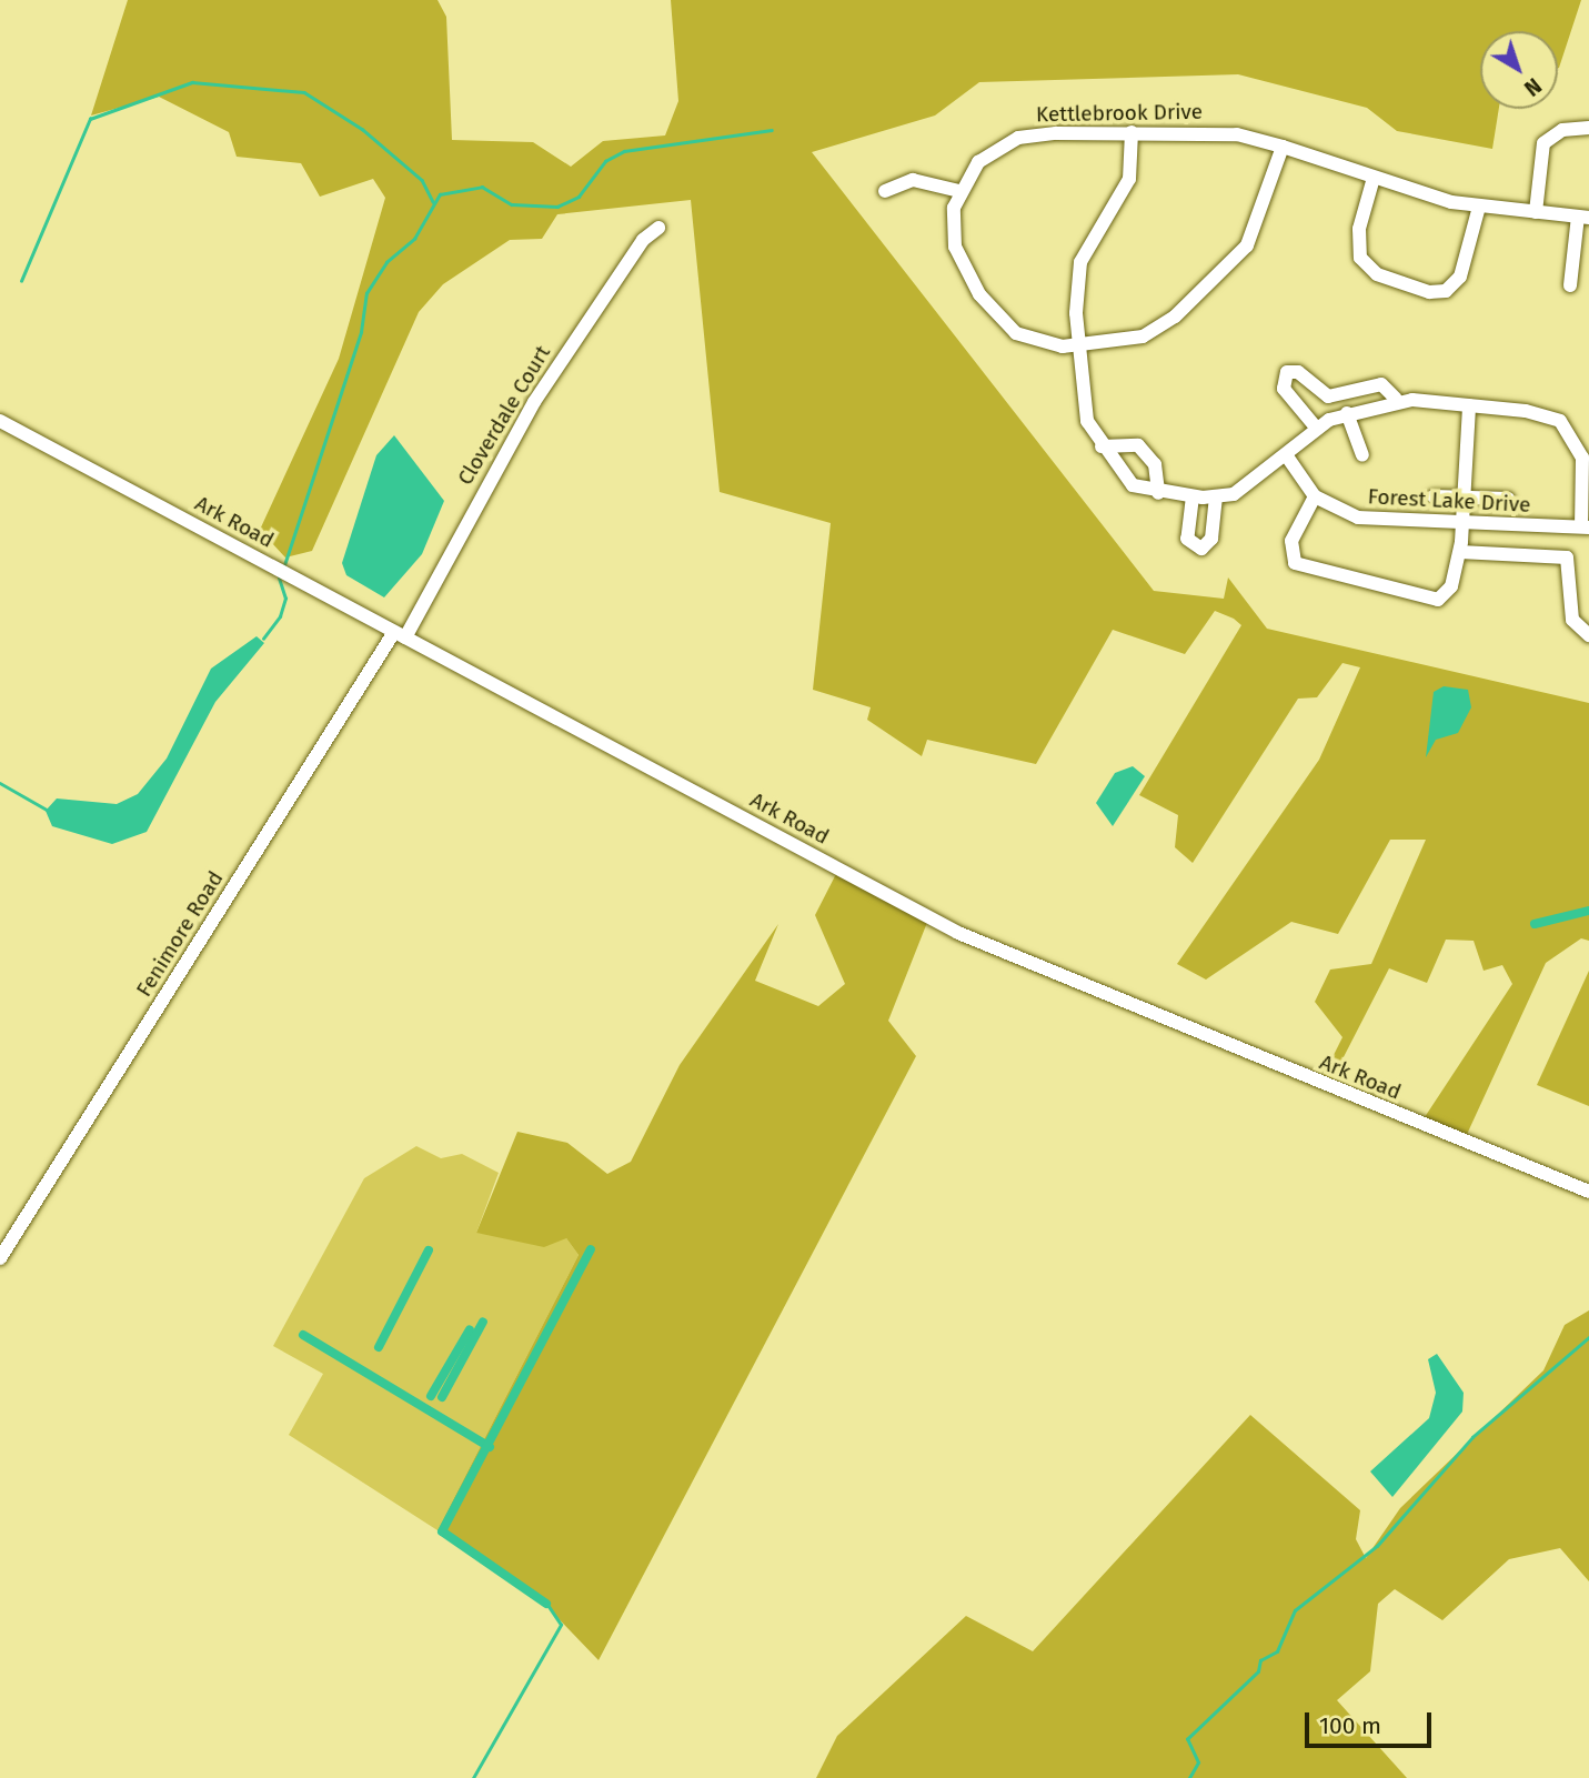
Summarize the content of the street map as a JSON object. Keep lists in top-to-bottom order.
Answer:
{
  "streets": {
    "street": [
      "Kettlebrook Drive",
      "Cloverdale Court",
      "Forest Lake Drive",
      "Ark Road",
      "Fenimore Road"
    ]
  },
  "crossings": [
    ["Cloverdale Court", "Ark Road"],
    ["Cloverdale Court", "Fenimore Road"],
    ["Ark Road", "Fenimore Road"]
  ],
  "scale_bar": "100 m",
  "north": "bottom right"
}
